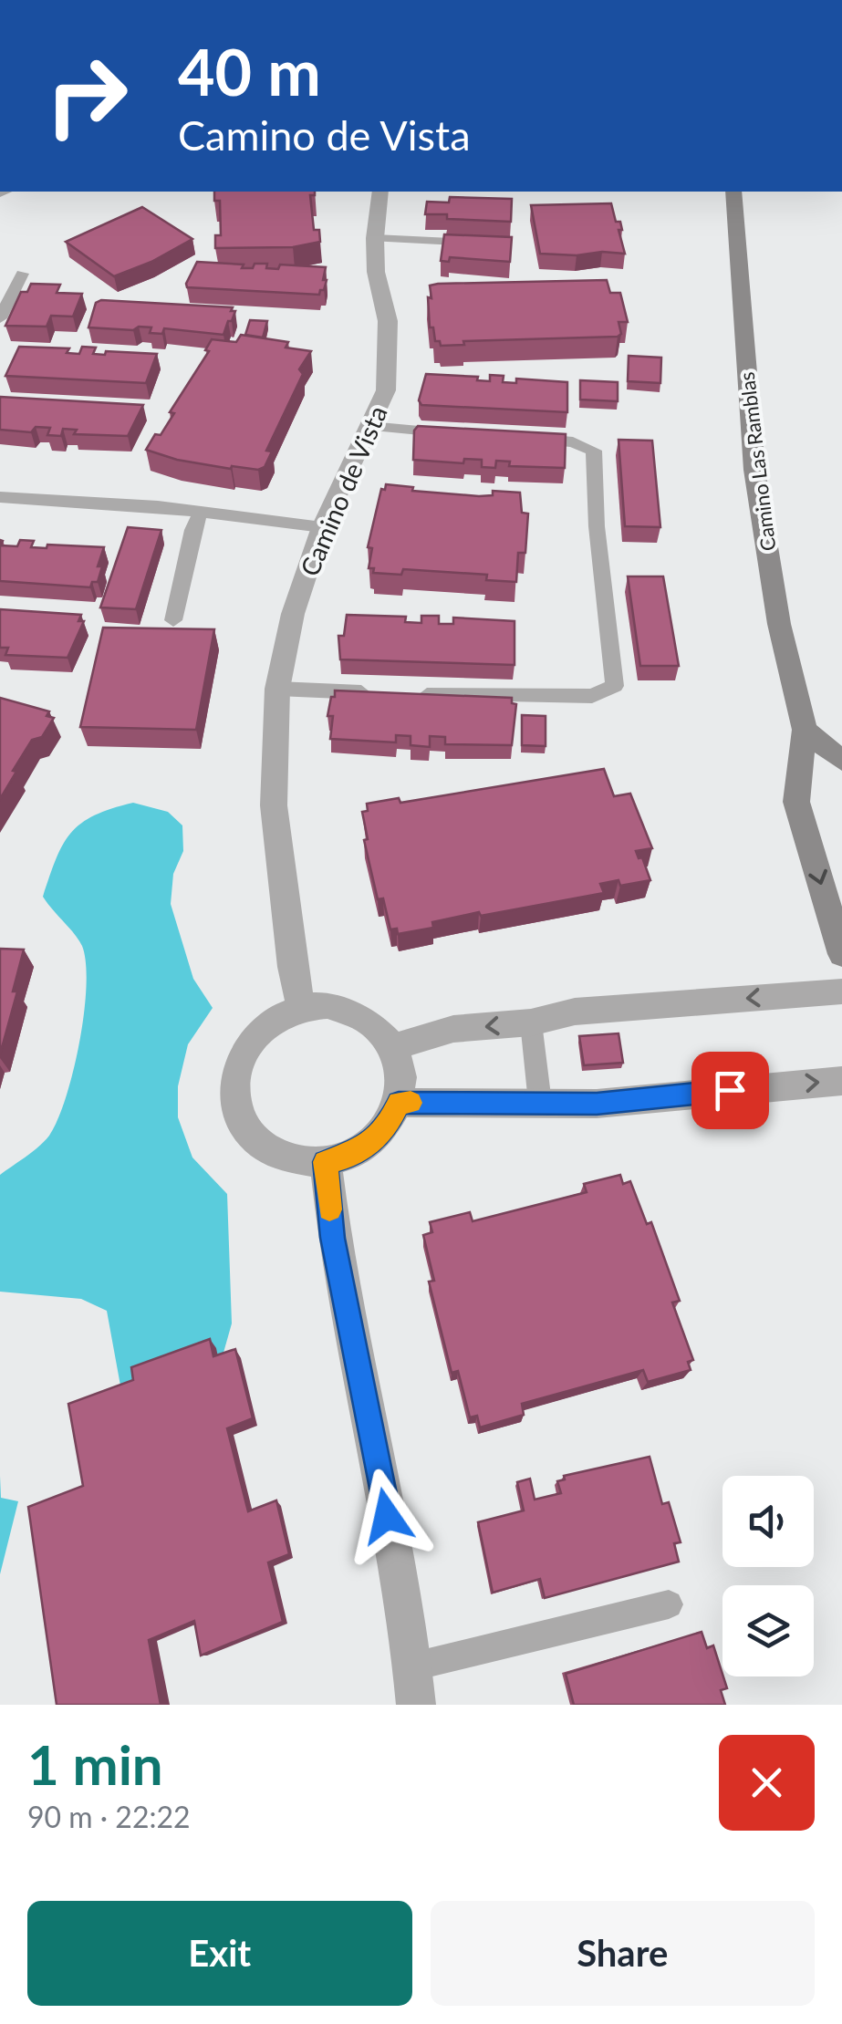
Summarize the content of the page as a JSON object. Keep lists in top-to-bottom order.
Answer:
{
  "streets": {
    "main road": ["Camino Las Ramblas"],
    "street": ["Camino de Vista"]
  },
  "page": {
    "turn": ["40 m", "Camino de Vista"],
    "heading": ["1 min", "90 m · 22:22"],
    "buttons": ["Exit", "Share"]
  }
}
